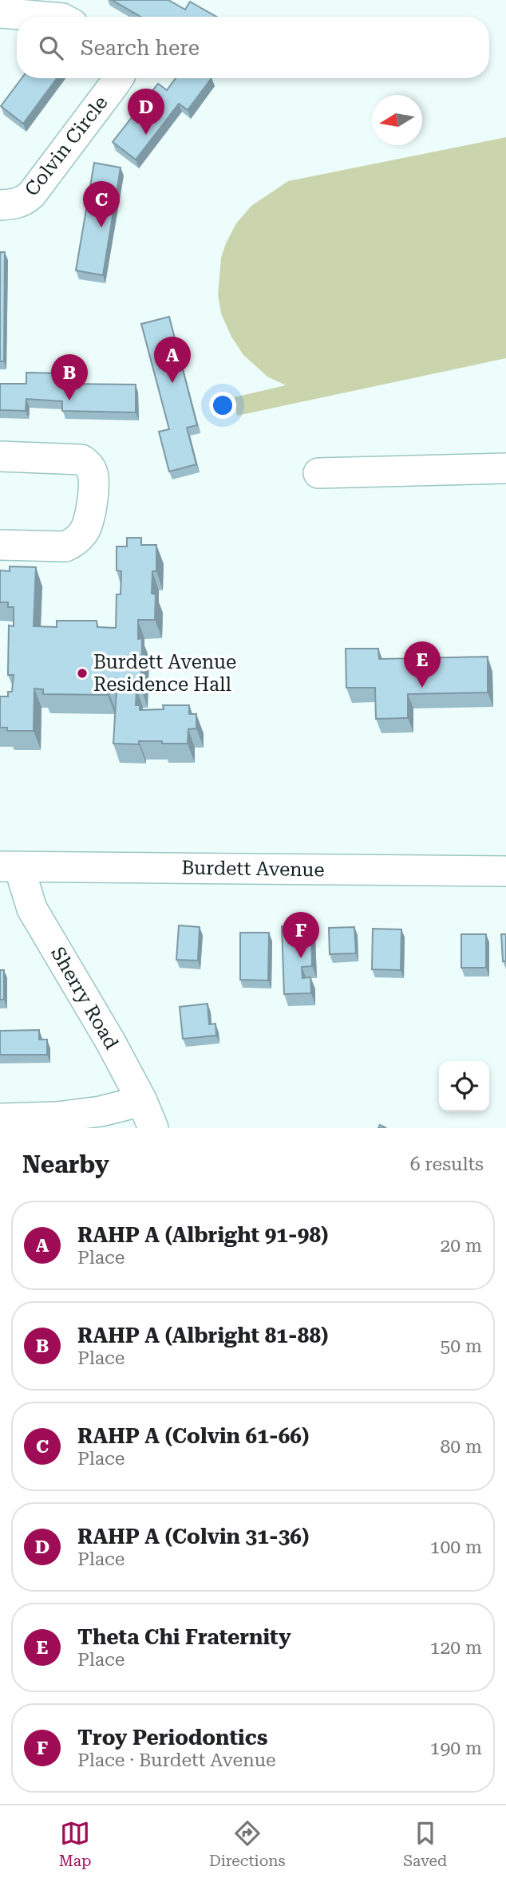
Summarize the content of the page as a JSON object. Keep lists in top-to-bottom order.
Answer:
{
  "streets": {
    "street": ["Colvin Circle", "Burdett Avenue", "Sherry Road"]
  },
  "crossings": [
    ["Burdett Avenue", "Sherry Road"]
  ],
  "places": ["Burdett Avenue Residence Hall"],
  "north": "left",
  "page": {
    "search": "Search here",
    "pins": [
      "D",
      "C",
      "A",
      "B",
      "E",
      "F"
    ],
    "heading": ["Nearby", "6 results"],
    "list": [
      {
        "mark": "A",
        "name": "RAHP A (Albright 91-98)",
        "note": "Place",
        "value": "20 m"
      },
      {
        "mark": "B",
        "name": "RAHP A (Albright 81-88)",
        "note": "Place",
        "value": "50 m"
      },
      {
        "mark": "C",
        "name": "RAHP A (Colvin 61-66)",
        "note": "Place",
        "value": "80 m"
      },
      {
        "mark": "D",
        "name": "RAHP A (Colvin 31-36)",
        "note": "Place",
        "value": "100 m"
      },
      {
        "mark": "E",
        "name": "Theta Chi Fraternity",
        "note": "Place",
        "value": "120 m"
      },
      {
        "mark": "F",
        "name": "Troy Periodontics",
        "note": "Place · Burdett Avenue",
        "value": "190 m"
      }
    ],
    "nav": ["Map", "Directions", "Saved"]
  }
}
